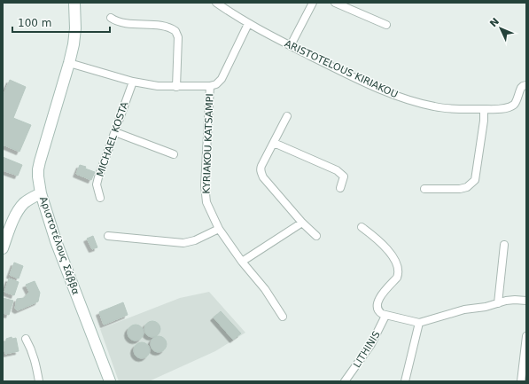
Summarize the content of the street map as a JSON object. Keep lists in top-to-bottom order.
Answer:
{
  "streets": {
    "street": [
      "ARISTOTELOUS KIRIAKOU",
      "MICHAEL KOSTA",
      "KYRIAKOU KATSAMPI",
      "Αριστοτέλους Σάββα",
      "LITHINIS"
    ]
  },
  "crossings": [
    ["ARISTOTELOUS KIRIAKOU", "KYRIAKOU KATSAMPI"]
  ],
  "scale_bar": "100 m",
  "north": "top left"
}
